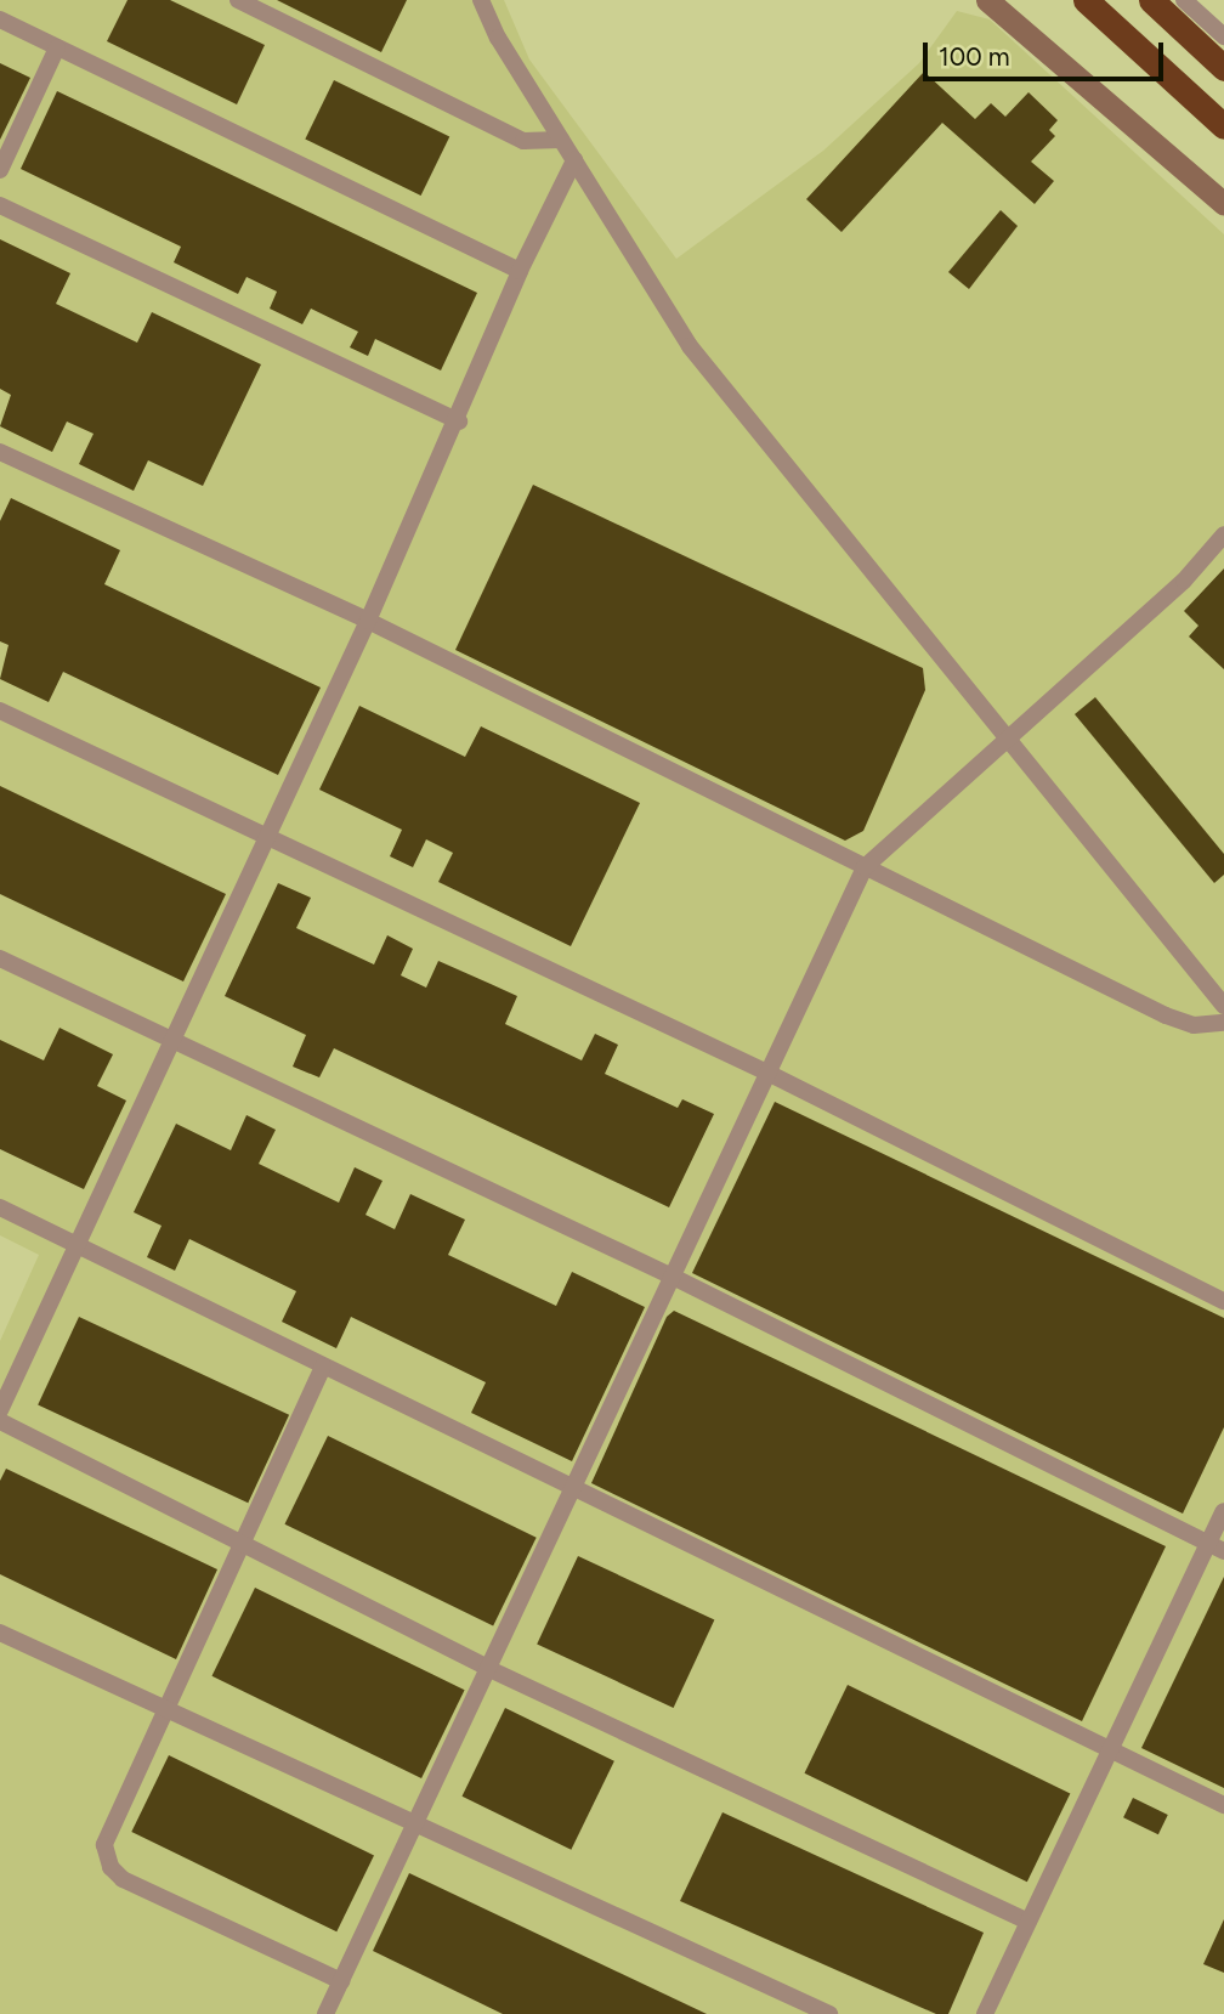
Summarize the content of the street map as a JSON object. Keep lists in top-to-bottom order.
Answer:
{
  "scale_bar": "100 m"
}
